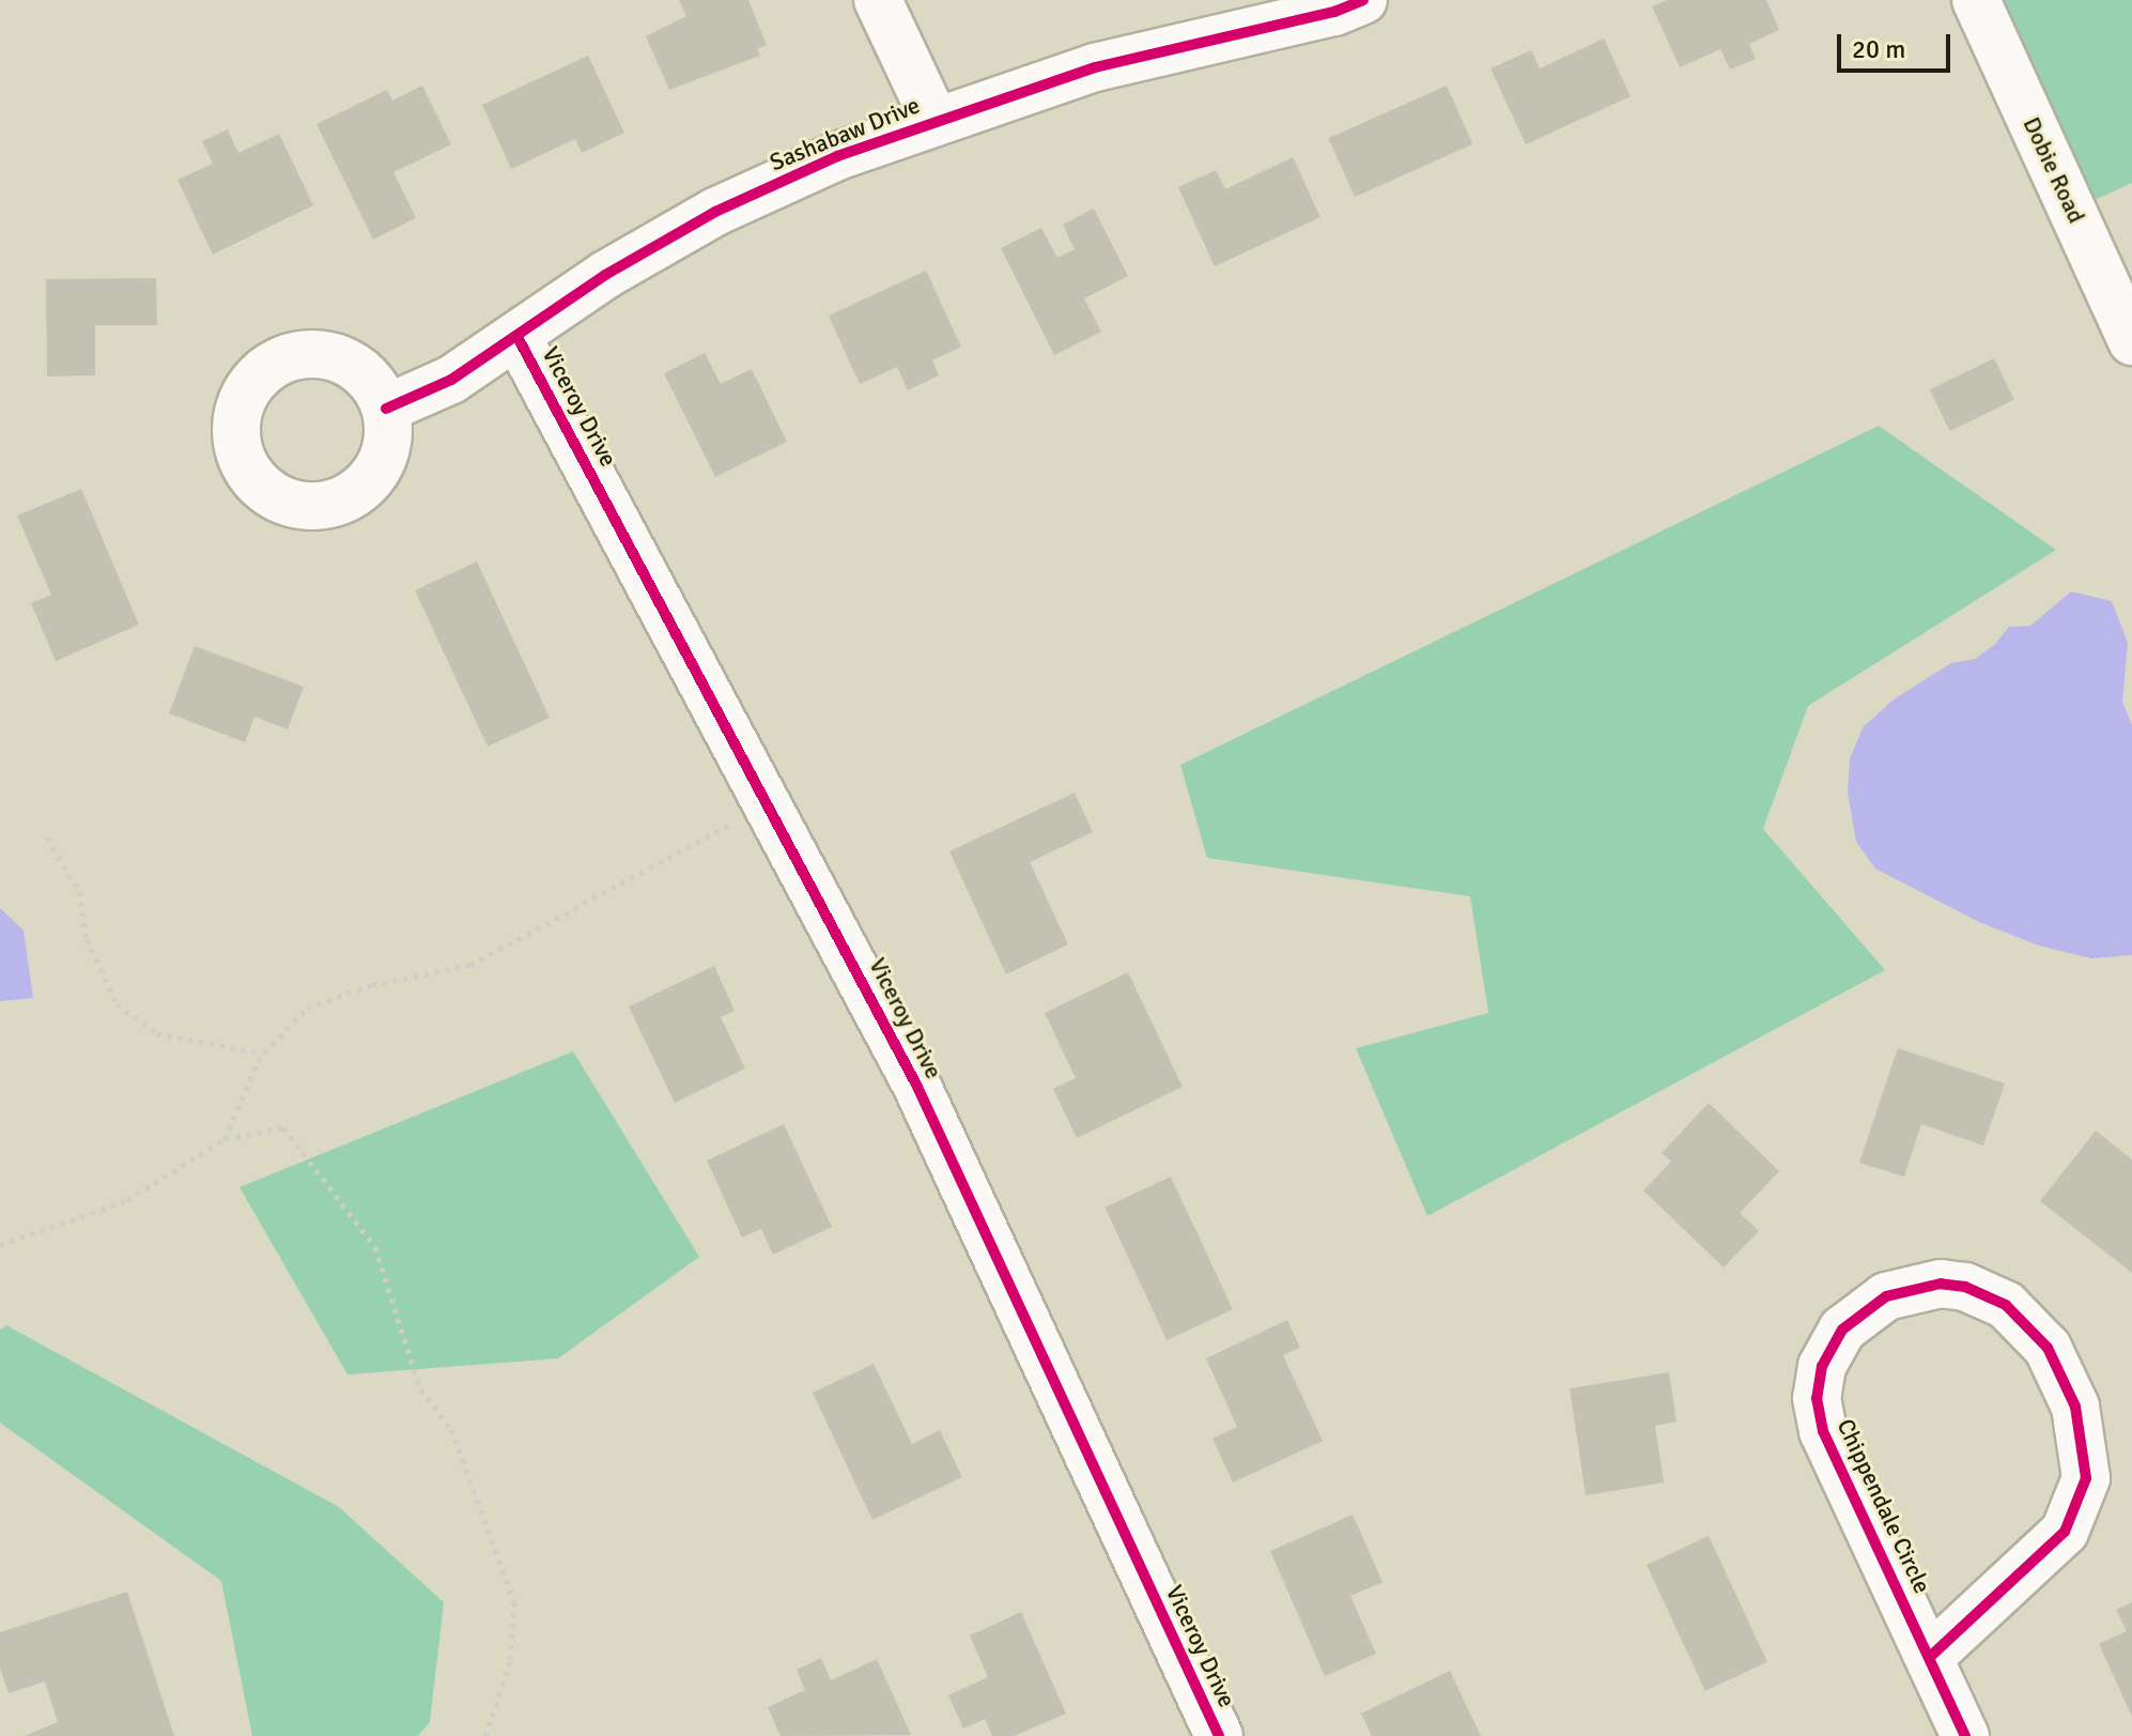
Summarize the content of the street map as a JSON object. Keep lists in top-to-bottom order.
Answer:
{
  "streets": {
    "street": [
      "Sashabaw Drive",
      "Dobie Road",
      "Viceroy Drive",
      "Chippendale Circle"
    ]
  },
  "crossings": [
    ["Sashabaw Drive", "Viceroy Drive"]
  ],
  "scale_bar": "20 m"
}
